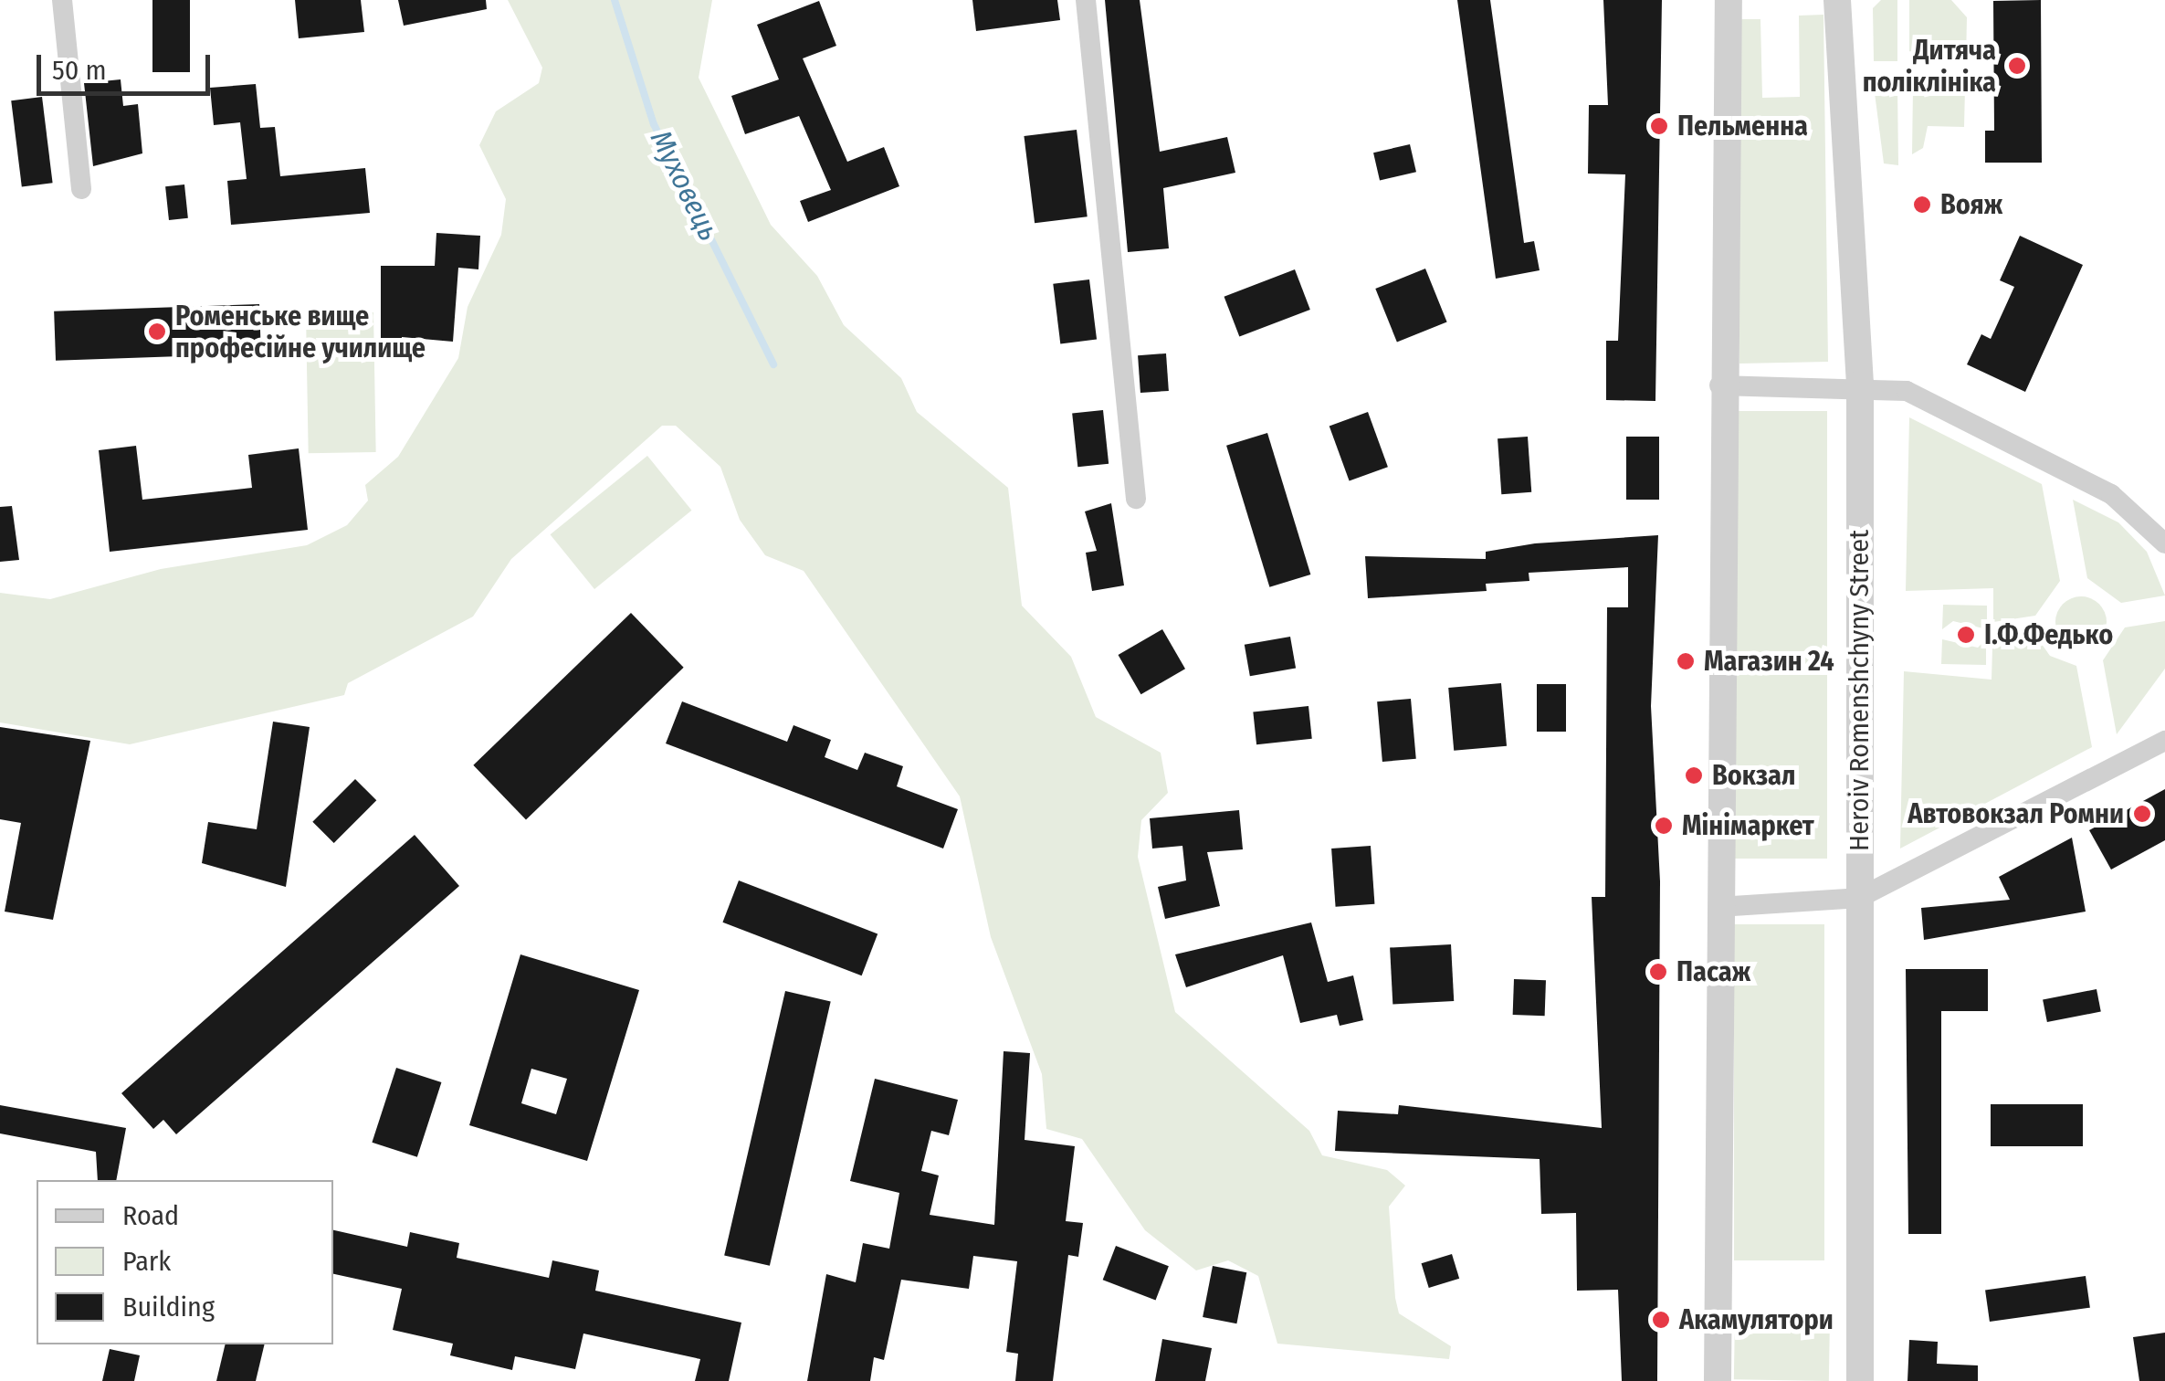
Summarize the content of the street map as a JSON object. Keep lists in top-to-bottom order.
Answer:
{
  "streets": {
    "street": ["Heroiv Romenshchyny Street"]
  },
  "water": ["Муховець"],
  "places": [
    "Дитяча поліклініка",
    "Пельменна",
    "Вояж",
    "Роменське вище професійне училище",
    "І.Ф.Федько",
    "Магазин 24",
    "Вокзал",
    "Автовокзал Ромни",
    "Мінімаркет",
    "Пасаж",
    "Акамулятори"
  ],
  "legend": ["Road", "Park", "Building"],
  "scale_bar": "50 m"
}
